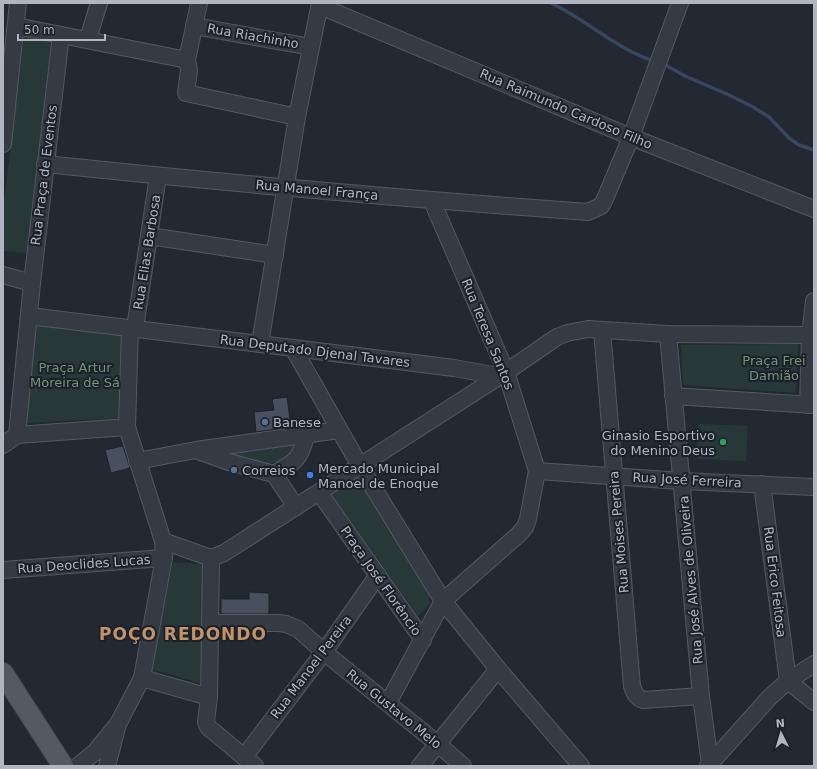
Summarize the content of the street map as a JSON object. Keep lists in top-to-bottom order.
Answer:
{
  "streets": {
    "street": [
      "Rua Riachinho",
      "Rua Raimundo Cardoso Filho",
      "Rua Praça de Eventos",
      "Rua Manoel França",
      "Rua Elias Barbosa",
      "Rua Teresa Santos",
      "Rua Deputado Djenal Tavares",
      "Rua José Ferreira",
      "Rua Moises Pereira",
      "Rua Deoclides Lucas",
      "Rua José Alves de Oliveira",
      "Praça José Florêncio",
      "Rua Erico Feitosa",
      "Rua Manoel Pereira",
      "Rua Gustavo Melo"
    ]
  },
  "crossings": [
    ["Rua Raimundo Cardoso Filho", "Rua Manoel França"],
    ["Rua Praça de Eventos", "Rua Manoel França"],
    ["Rua Manoel França", "Rua Elias Barbosa"],
    ["Rua Manoel França", "Rua Teresa Santos"],
    ["Rua Elias Barbosa", "Rua Deputado Djenal Tavares"],
    ["Rua Teresa Santos", "Rua Deputado Djenal Tavares"],
    ["Rua Teresa Santos", "Rua José Ferreira"],
    ["Rua José Ferreira", "Rua Moises Pereira"],
    ["Rua José Ferreira", "Rua José Alves de Oliveira"],
    ["Rua José Ferreira", "Rua Erico Feitosa"],
    ["Rua Moises Pereira", "Rua José Alves de Oliveira"],
    ["Praça José Florêncio", "Rua Manoel Pereira"],
    ["Rua Manoel Pereira", "Rua Gustavo Melo"]
  ],
  "districts": ["POÇO REDONDO"],
  "parks": ["Praça Frei Damião", "Praça Artur Moreira de Sá"],
  "places": [
    "Banese",
    "Ginasio Esportivo do Menino Deus",
    "Correios",
    "Mercado Municipal Manoel de Enoque"
  ],
  "scale_bar": "50 m",
  "north": "top"
}
